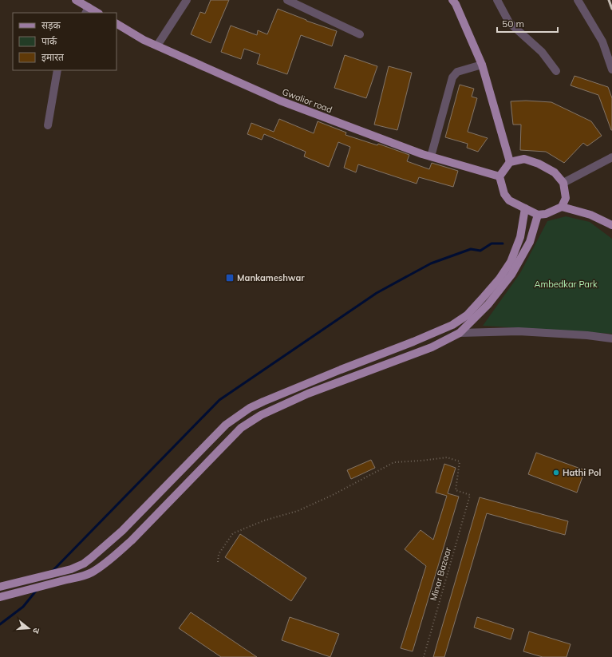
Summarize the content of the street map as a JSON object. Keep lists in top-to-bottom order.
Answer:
{
  "streets": {
    "main road": ["Gwalior road"],
    "path": ["Minar Bazaar"]
  },
  "parks": ["Ambedkar Park"],
  "places": {
    "transit": ["Mankameshwar"],
    "other": ["Hathi Pol"]
  },
  "legend": ["सड़क", "पार्क", "इमारत"],
  "scale_bar": "50 m",
  "north": "right"
}
